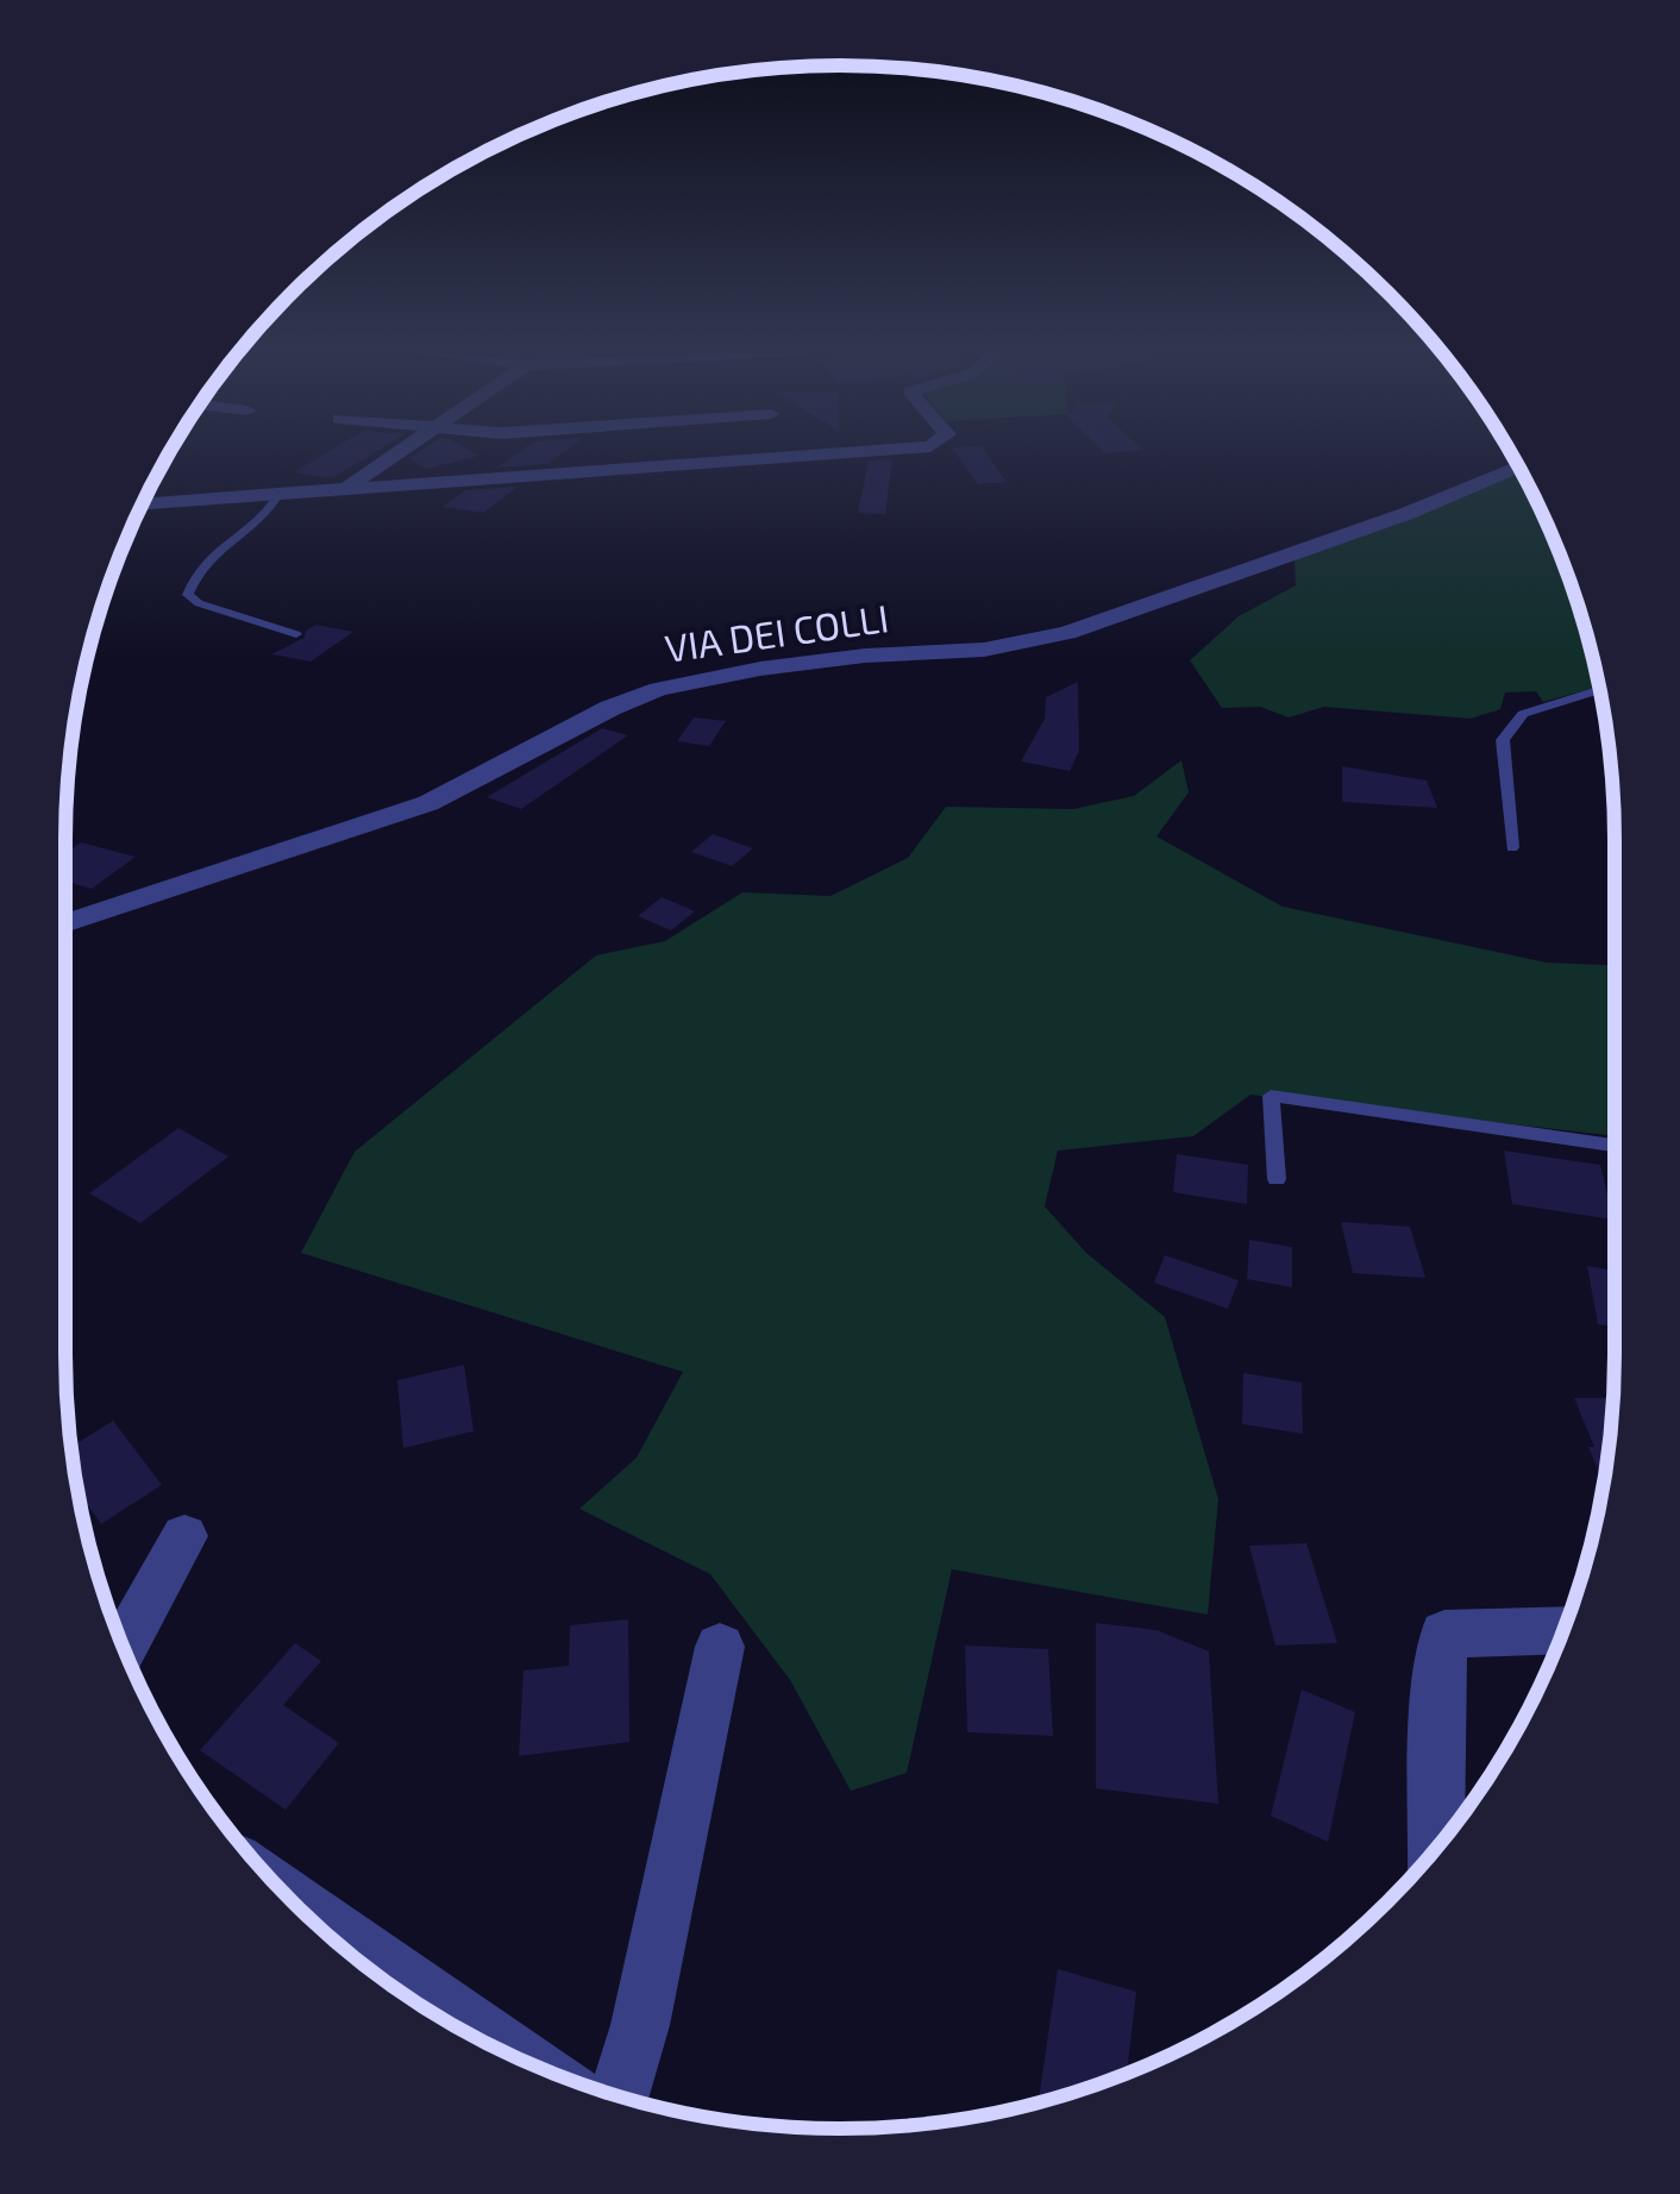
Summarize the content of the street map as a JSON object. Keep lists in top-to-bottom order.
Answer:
{
  "streets": {
    "street": ["VIA DEI COLLI"]
  }
}
